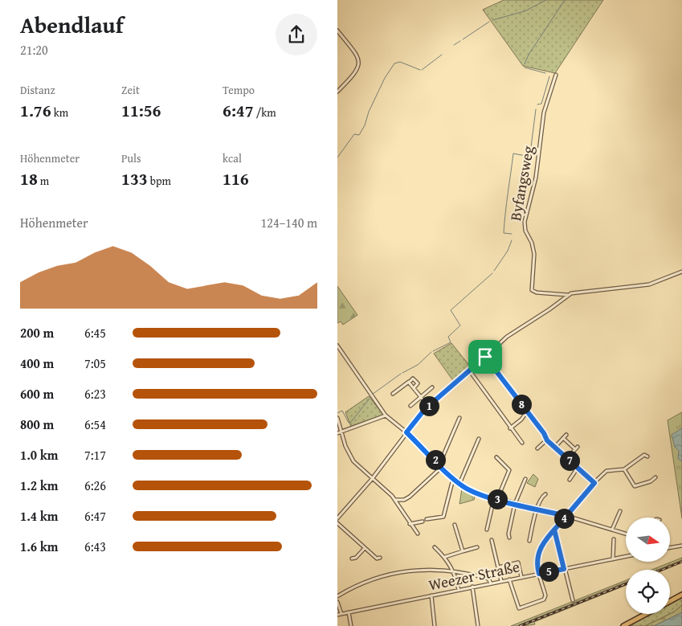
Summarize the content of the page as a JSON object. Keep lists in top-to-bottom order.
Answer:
{
  "streets": {
    "street": ["Byfangsweg", "Weezer Straße"]
  },
  "north": "right",
  "page": {
    "heading": ["Abendlauf", "21:20"],
    "stats": [
      ["Distanz", "1.76 km"],
      ["Zeit", "11:56"],
      ["Tempo", "6:47 /km"],
      ["Höhenmeter", "18 m"],
      ["Puls", "133 bpm"],
      ["kcal", "116"]
    ],
    "chart": ["Höhenmeter", "124–140 m"],
    "list": [
      {
        "name": "200 m",
        "note": "6:45"
      },
      {
        "name": "400 m",
        "note": "7:05"
      },
      {
        "name": "600 m",
        "note": "6:23"
      },
      {
        "name": "800 m",
        "note": "6:54"
      },
      {
        "name": "1.0 km",
        "note": "7:17"
      },
      {
        "name": "1.2 km",
        "note": "6:26"
      },
      {
        "name": "1.4 km",
        "note": "6:47"
      },
      {
        "name": "1.6 km",
        "note": "6:43"
      }
    ],
    "pins": [
      "8",
      "1",
      "2",
      "7",
      "3",
      "4",
      "5"
    ]
  }
}
